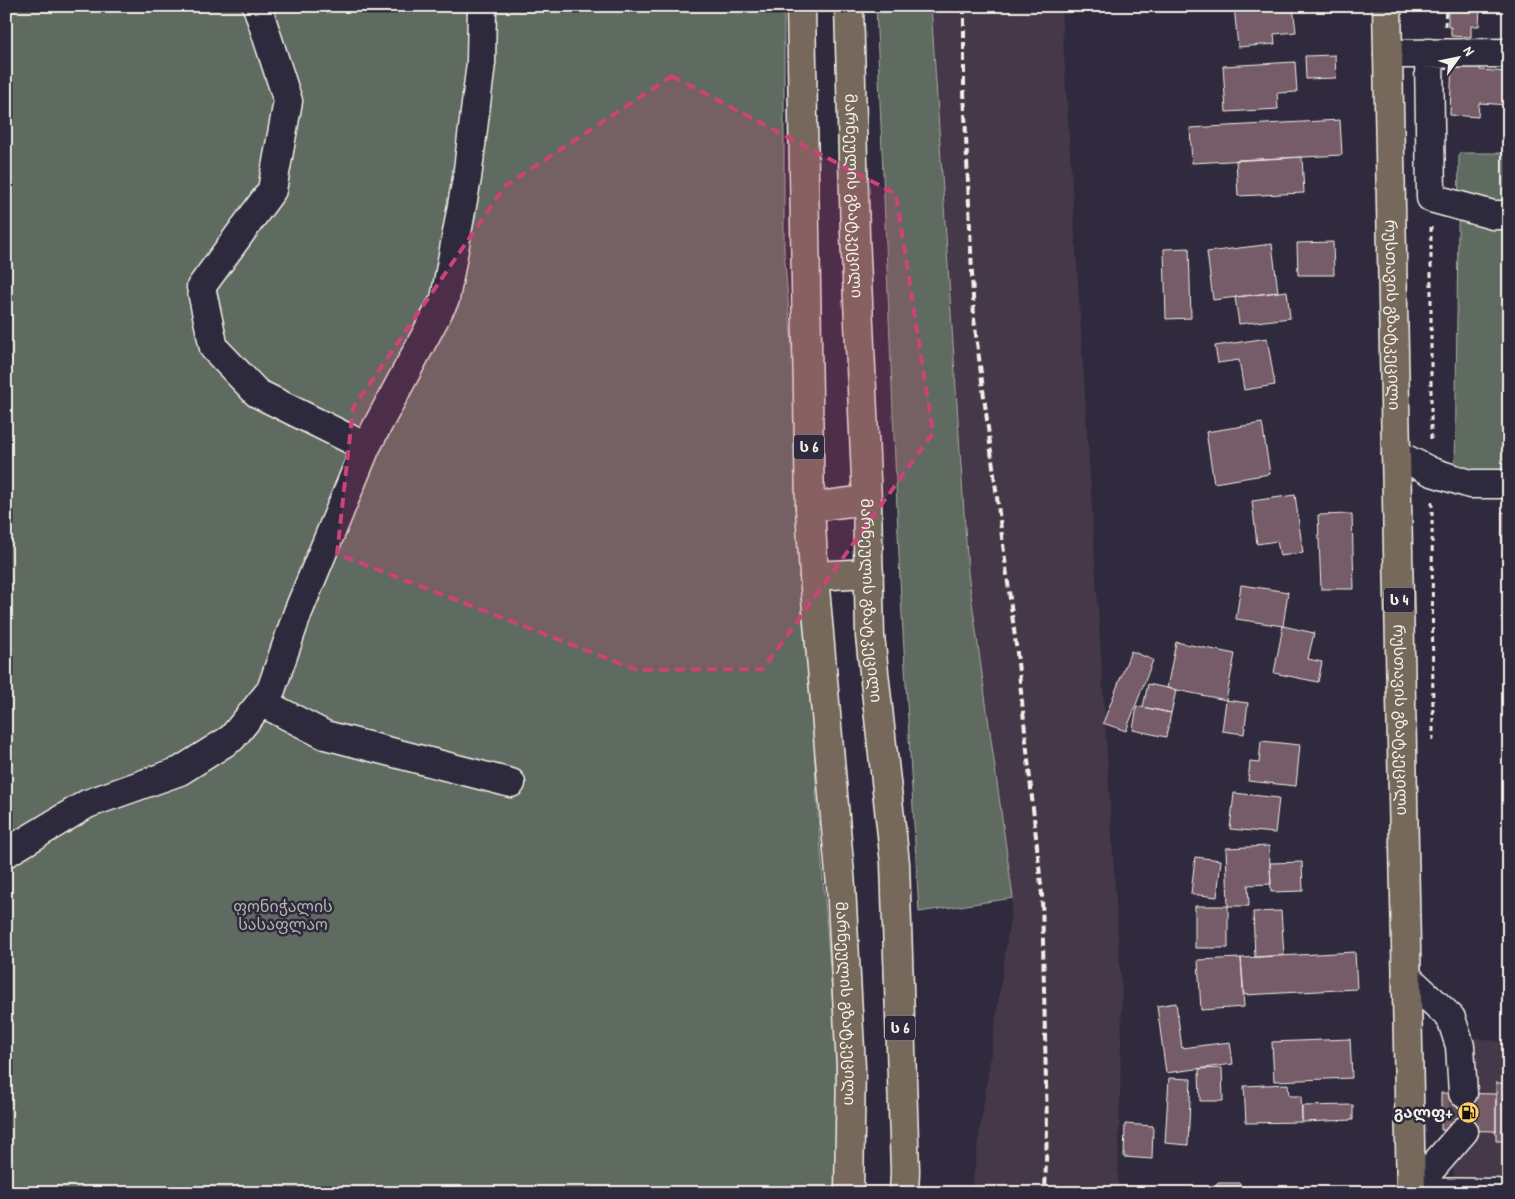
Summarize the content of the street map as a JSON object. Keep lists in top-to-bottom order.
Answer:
{
  "streets": {
    "highway": [
      "მარნეულის გზატკეცილი",
      "რუსთავის გზატკეცილი",
      "ს 6",
      "ს 4"
    ]
  },
  "parks": ["ფონიჭალის სასაფლაო"],
  "places": {
    "fuel station": ["გალფ+"]
  },
  "north": "top right"
}
